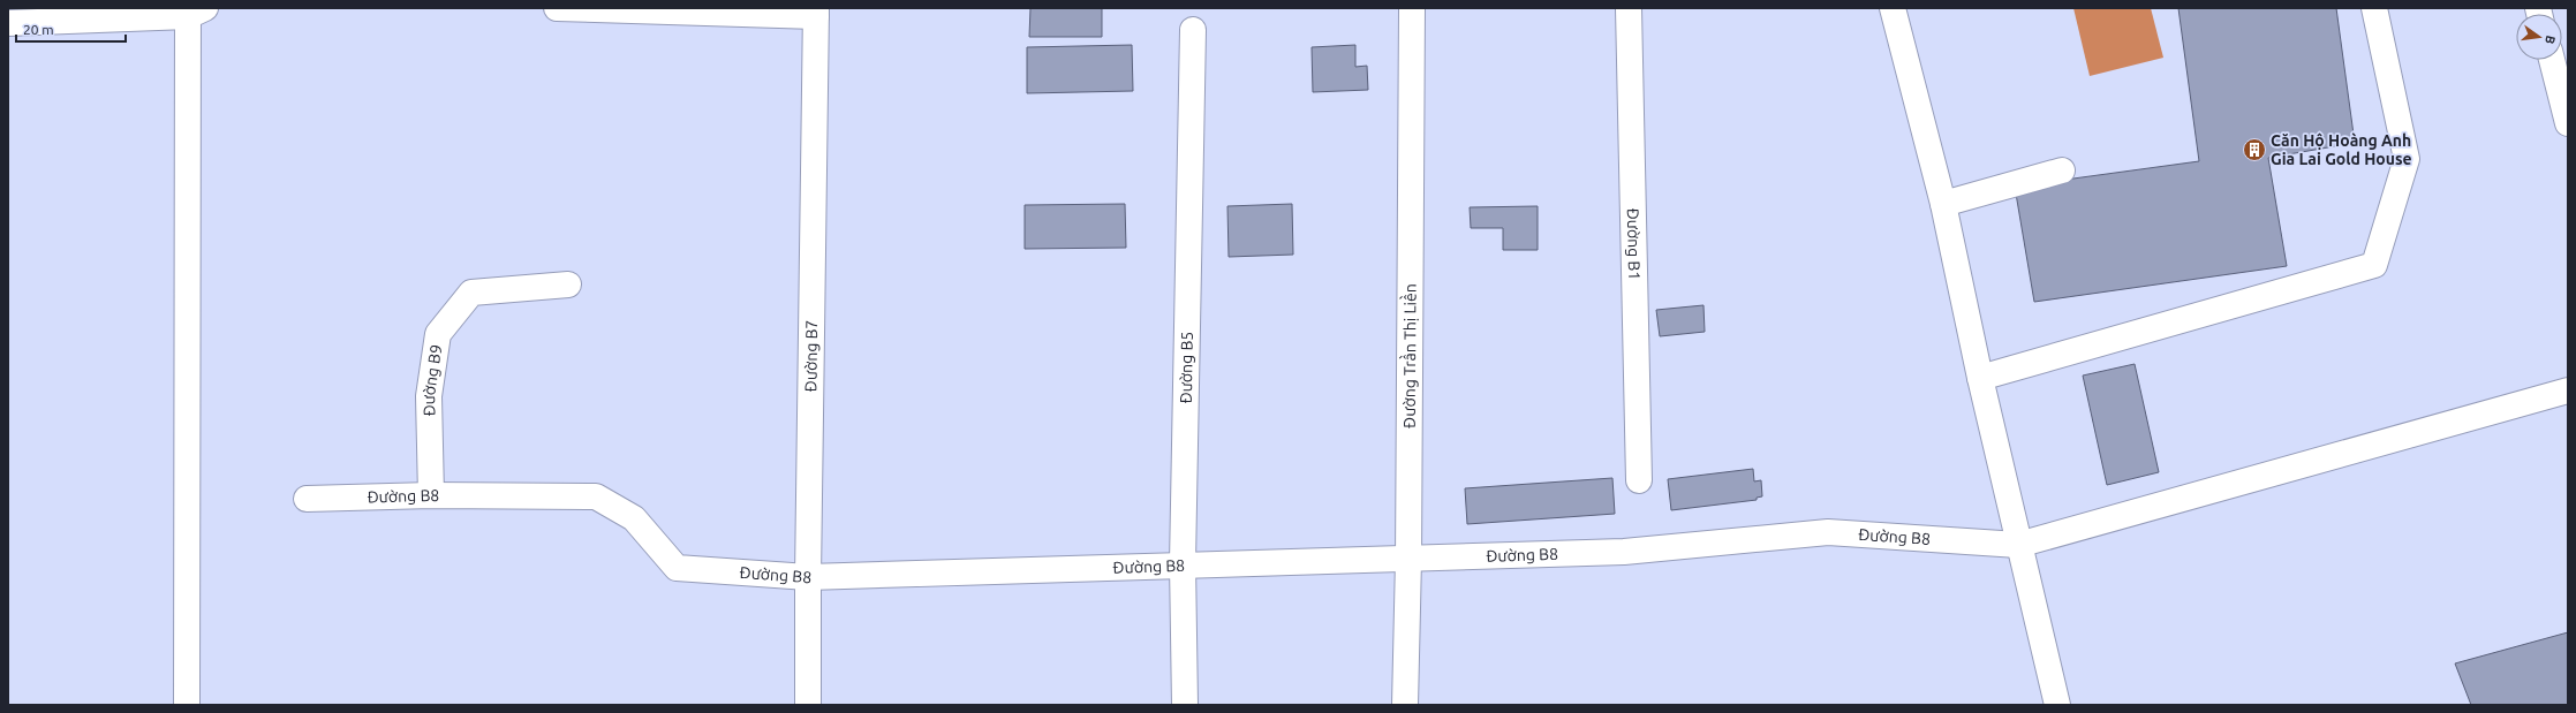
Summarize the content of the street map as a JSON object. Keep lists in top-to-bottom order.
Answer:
{
  "streets": {
    "street": [
      "Đường B1",
      "Đường B7",
      "Đường Trần Thị Liền",
      "Đường B5",
      "Đường B9",
      "Đường B8"
    ]
  },
  "crossings": [
    ["Đường B7", "Đường B8"],
    ["Đường Trần Thị Liền", "Đường B8"],
    ["Đường B5", "Đường B8"],
    ["Đường B9", "Đường B8"]
  ],
  "places": {
    "building": ["Căn Hộ Hoàng Anh Gia Lai Gold House"]
  },
  "scale_bar": "20 m",
  "north": "right"
}
